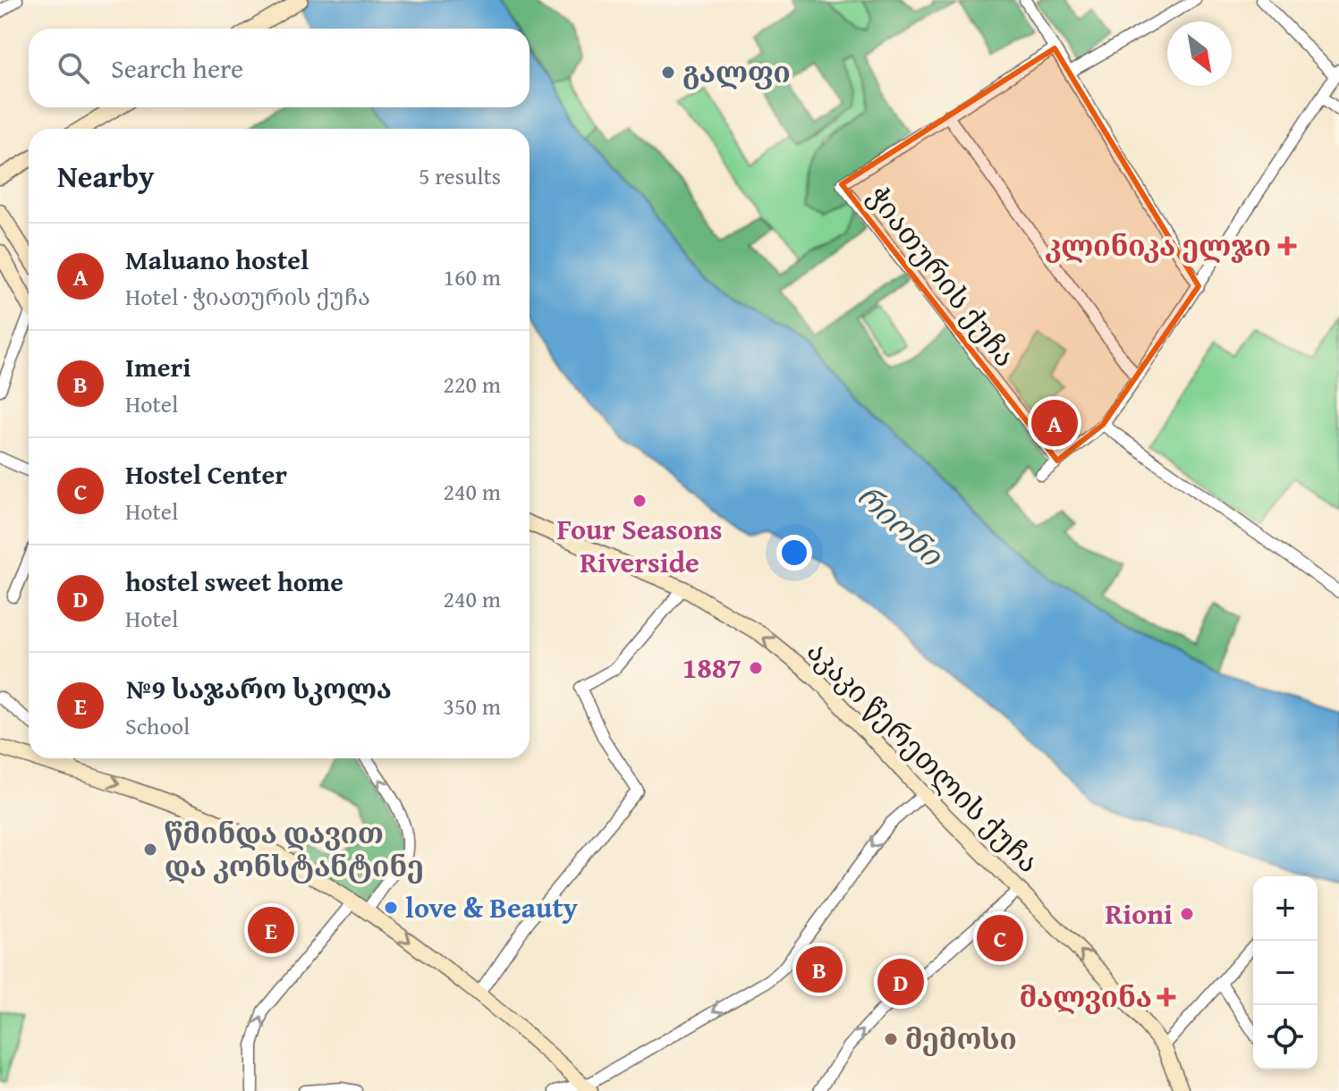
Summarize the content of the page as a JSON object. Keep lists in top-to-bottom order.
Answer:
{
  "streets": {
    "main road": ["აკაკი წერეთლის ქუჩა"],
    "street": ["ჭიათურის ქუჩა"]
  },
  "one_way": ["აკაკი წერეთლის ქუჩა"],
  "water": ["რიონი"],
  "places": {
    "other": [
      "გალფი",
      "Four Seasons Riverside",
      "1887",
      "წმინდა დავით და კონსტანტინე",
      "love & Beauty",
      "Rioni",
      "მემოსი"
    ],
    "health": ["კლინიკა ელჯი", "მალვინა"]
  },
  "north": "bottom right",
  "page": {
    "search": "Search here",
    "heading": ["Nearby", "5 results"],
    "list": [
      {
        "mark": "A",
        "name": "Maluano hostel",
        "note": "Hotel · ჭიათურის ქუჩა",
        "value": "160 m"
      },
      {
        "mark": "B",
        "name": "Imeri",
        "note": "Hotel",
        "value": "220 m"
      },
      {
        "mark": "C",
        "name": "Hostel Center",
        "note": "Hotel",
        "value": "240 m"
      },
      {
        "mark": "D",
        "name": "hostel sweet home",
        "note": "Hotel",
        "value": "240 m"
      },
      {
        "mark": "E",
        "name": "№9 საჯარო სკოლა",
        "note": "School",
        "value": "350 m"
      }
    ],
    "pins": [
      "A",
      "E",
      "C",
      "B",
      "D"
    ],
    "map_buttons": ["+", "−"]
  }
}
